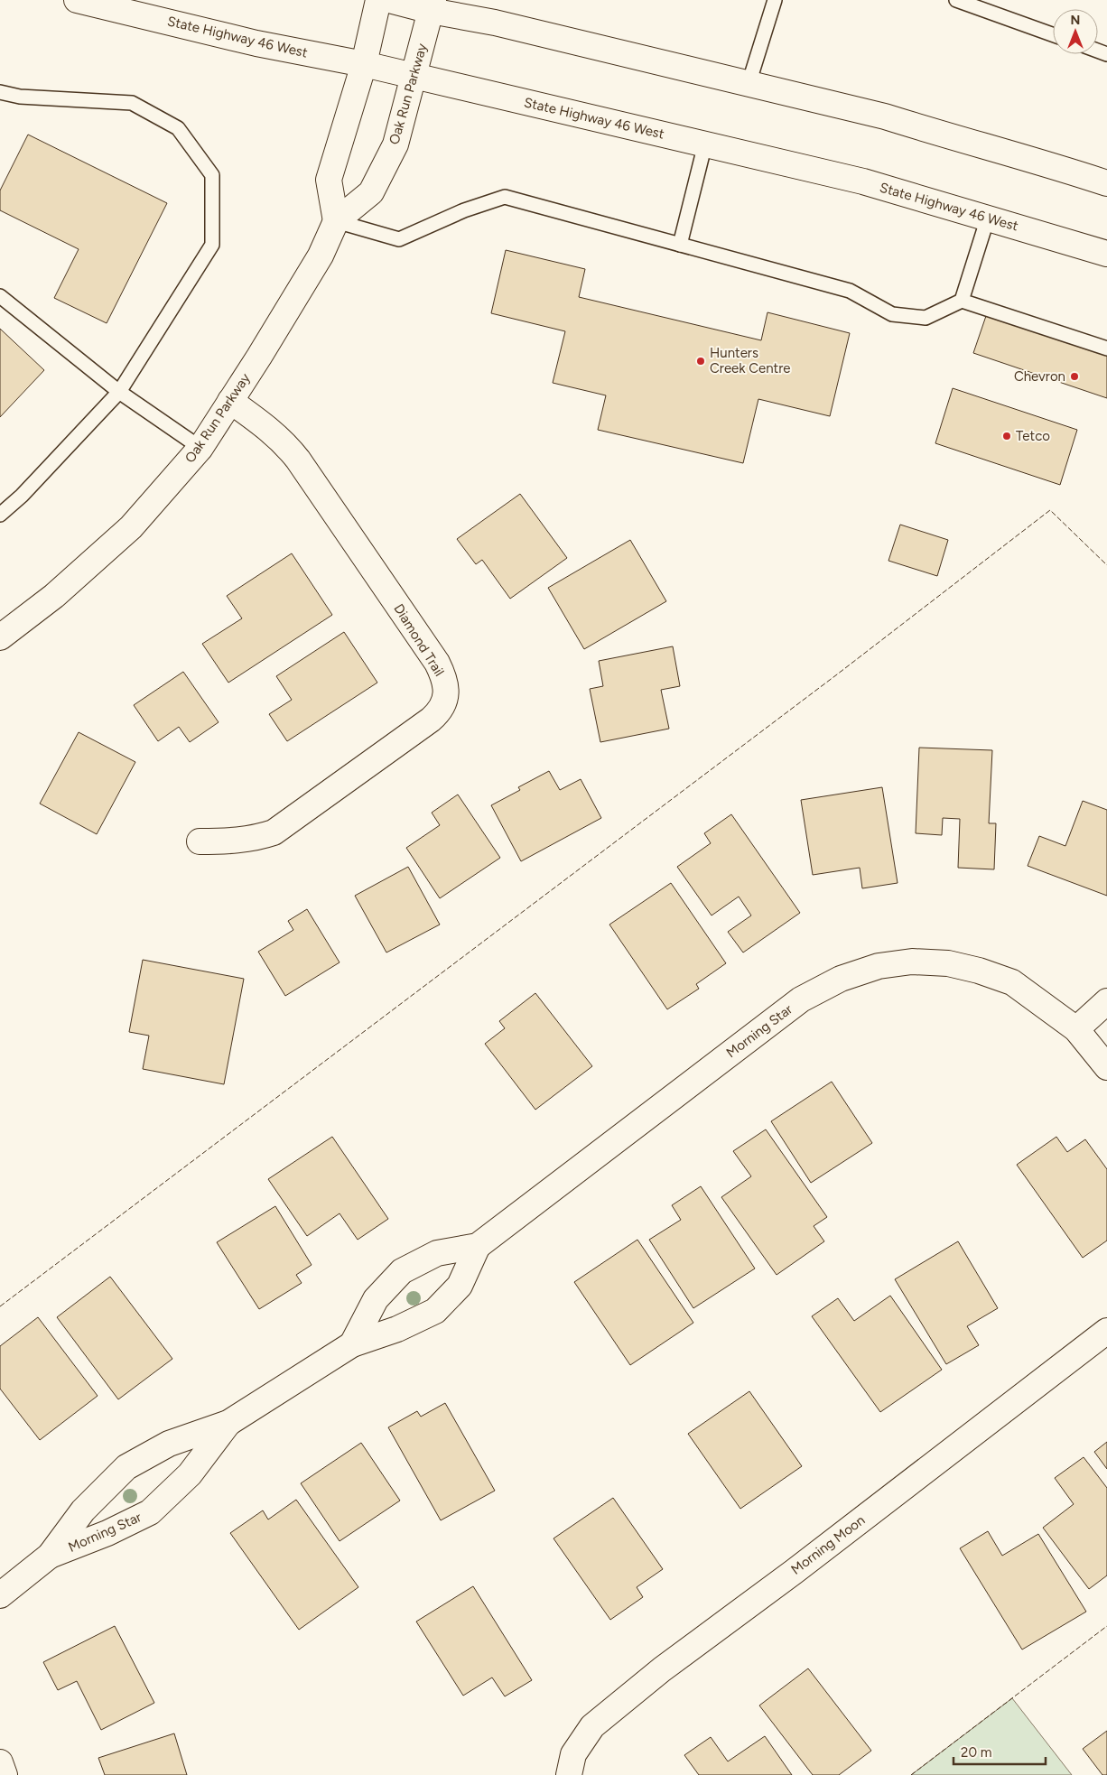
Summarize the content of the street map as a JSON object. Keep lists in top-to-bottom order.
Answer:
{
  "streets": {
    "street": [
      "State Highway 46 West",
      "Oak Run Parkway",
      "Diamond Trail",
      "Morning Star",
      "Morning Moon"
    ]
  },
  "crossings": [
    ["State Highway 46 West", "Oak Run Parkway"],
    ["Oak Run Parkway", "Diamond Trail"]
  ],
  "places": ["Hunters Creek Centre", "Chevron", "Tetco"],
  "scale_bar": "20 m",
  "north": "top"
}
